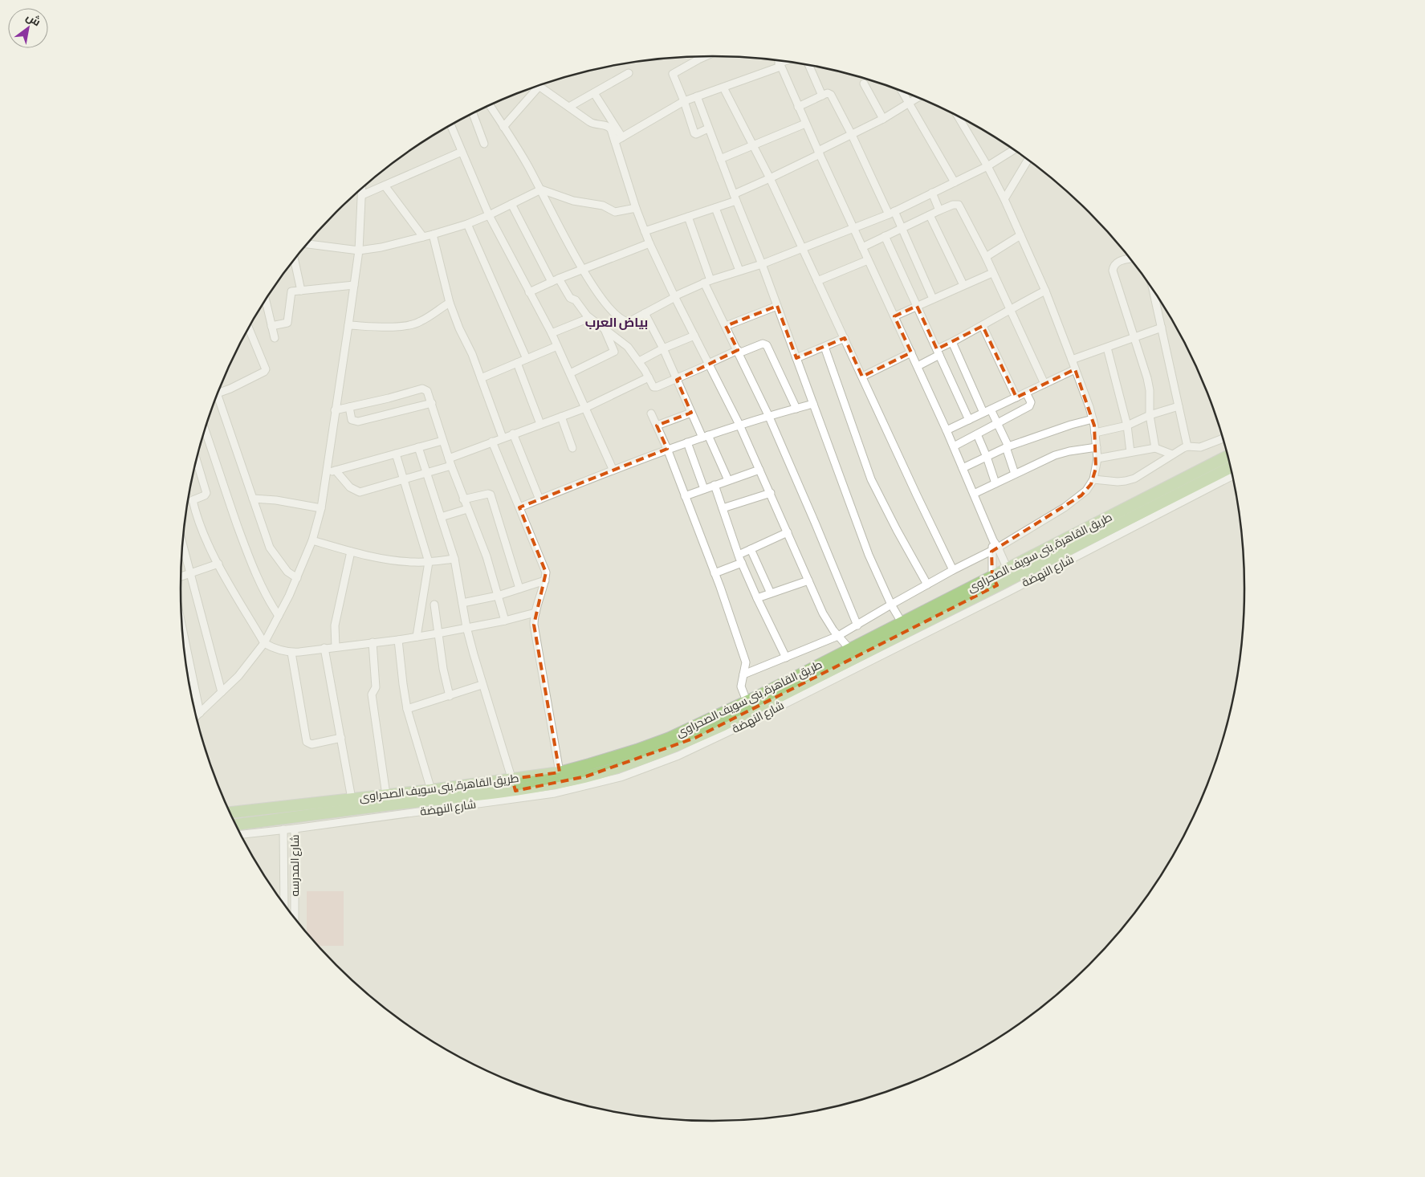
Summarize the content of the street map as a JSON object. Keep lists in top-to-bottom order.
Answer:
{
  "streets": {
    "main road": ["طريق القاهرة, بنى سويف الصحراوى"],
    "street": ["شارع النهضة", "شارع المدرسه"]
  },
  "crossings": [
    ["طريق القاهرة, بنى سويف الصحراوى", "شارع النهضة"],
    ["شارع النهضة", "شارع المدرسه"]
  ],
  "districts": ["بياض العرب"],
  "north": "top right"
}
